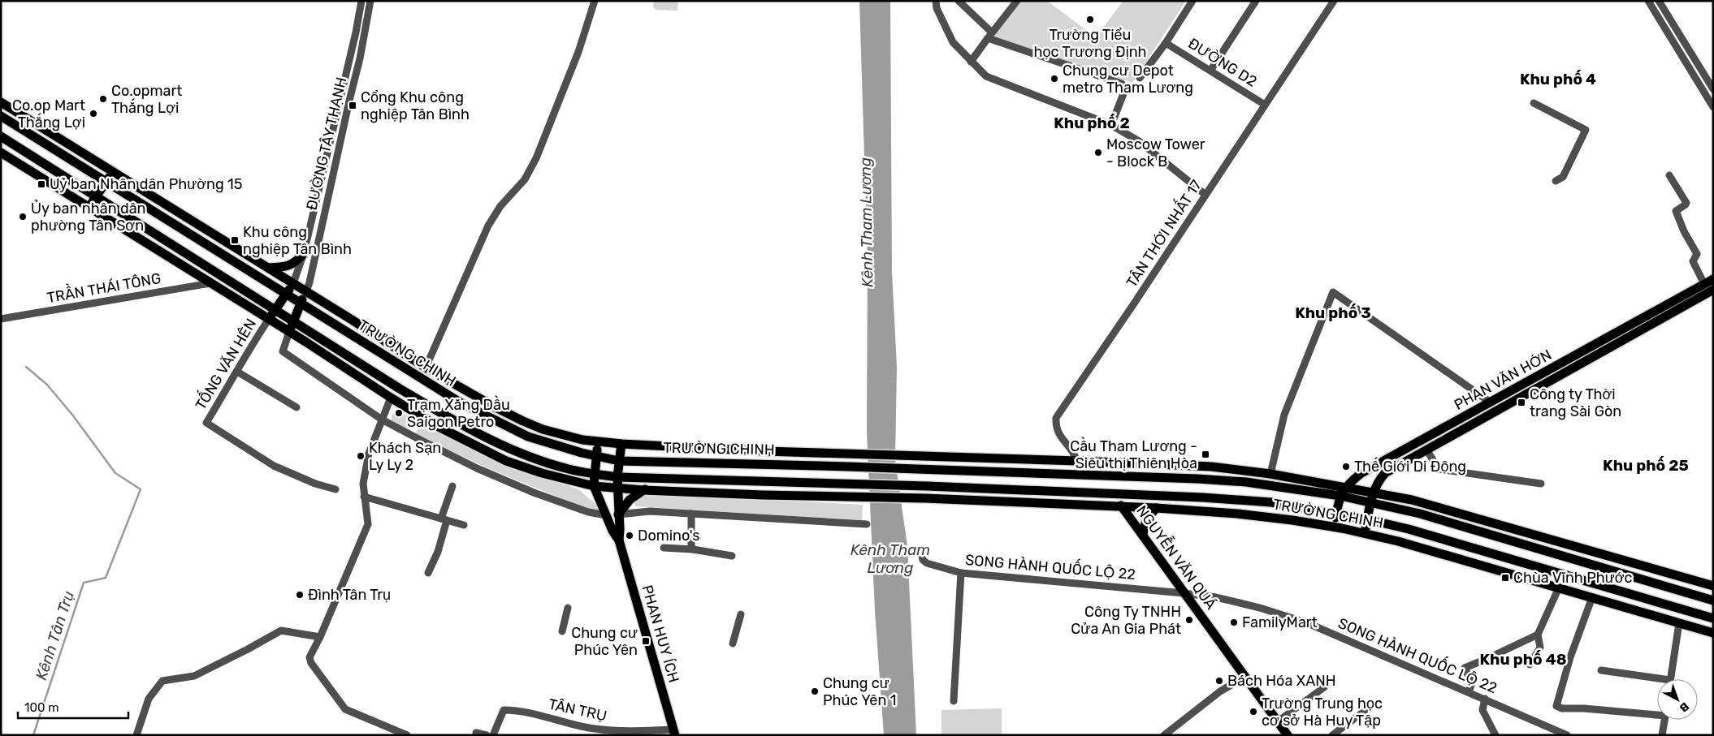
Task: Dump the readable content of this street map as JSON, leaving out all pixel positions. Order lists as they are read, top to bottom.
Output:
{
  "streets": {
    "main road": [
      "TRƯỜNG CHINH",
      "PHAN VĂN HỚN",
      "NGUYỄN VĂN QUÁ",
      "PHAN HUY ÍCH"
    ],
    "street": [
      "ĐƯỜNG D2",
      "ĐƯỜNG TÂY THẠNH",
      "TÂN THỚI NHẤT 17",
      "TRẦN THÁI TÔNG",
      "TỐNG VĂN HÊN",
      "SONG HÀNH QUỐC LỘ 22",
      "TÂN TRỤ"
    ]
  },
  "crossings": [
    ["ĐƯỜNG D2", "TÂN THỚI NHẤT 17"],
    ["ĐƯỜNG TÂY THẠNH", "TRƯỜNG CHINH"],
    ["TÂN THỚI NHẤT 17", "TRƯỜNG CHINH"],
    ["TRƯỜNG CHINH", "PHAN VĂN HỚN"],
    ["TRƯỜNG CHINH", "NGUYỄN VĂN QUÁ"],
    ["NGUYỄN VĂN QUÁ", "SONG HÀNH QUỐC LỘ 22"],
    ["PHAN HUY ÍCH", "TÂN TRỤ"]
  ],
  "districts": [
    "Khu phố 4",
    "Khu phố 2",
    "Khu phố 3",
    "Khu phố 25",
    "Khu phố 48"
  ],
  "water": ["Kênh Tham Lương", "Kênh Tân Trụ"],
  "places": {
    "other": [
      "Trường Tiểu học Trương Định",
      "Chung cư Depot metro Tham Lương",
      "Co.opmart Thắng Lợi",
      "Co.op Mart Thắng Lợi",
      "Moscow Tower - Block B",
      "Ủy ban nhân dân phường Tân Sơn",
      "Trạm Xăng Dầu Saigon Petro",
      "Khách Sạn Ly Ly 2",
      "Thế Giới Di Động",
      "Domino's",
      "Đình Tân Trụ",
      "Công Ty TNHH Cửa An Gia Phát",
      "FamilyMart",
      "Bách Hóa XANH",
      "Chung cư Phúc Yên 1",
      "Trường Trung học cơ sở Hà Huy Tập"
    ],
    "transit": [
      "Cổng Khu công nghiệp Tân Bình",
      "Uỷ ban Nhân dân Phường 15",
      "Khu công nghiệp Tân Bình",
      "Công ty Thời trang Sài Gòn",
      "Cầu Tham Lương - Siêu thị Thiên Hòa",
      "Chùa Vĩnh Phước",
      "Chung cư Phúc Yên"
    ]
  },
  "scale_bar": "100 m",
  "north": "bottom right"
}
